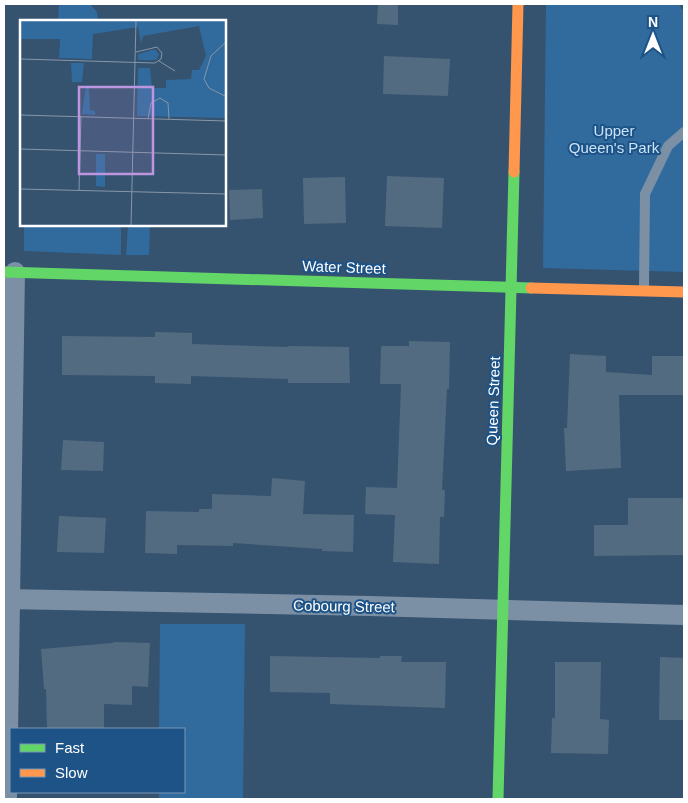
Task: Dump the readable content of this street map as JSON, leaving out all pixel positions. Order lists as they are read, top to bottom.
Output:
{
  "streets": {
    "street": ["Water Street", "Queen Street", "Cobourg Street"]
  },
  "crossings": [
    ["Water Street", "Queen Street"],
    ["Queen Street", "Cobourg Street"]
  ],
  "parks": ["Upper Queen's Park"],
  "legend": ["Fast", "Slow"],
  "north": "top"
}
